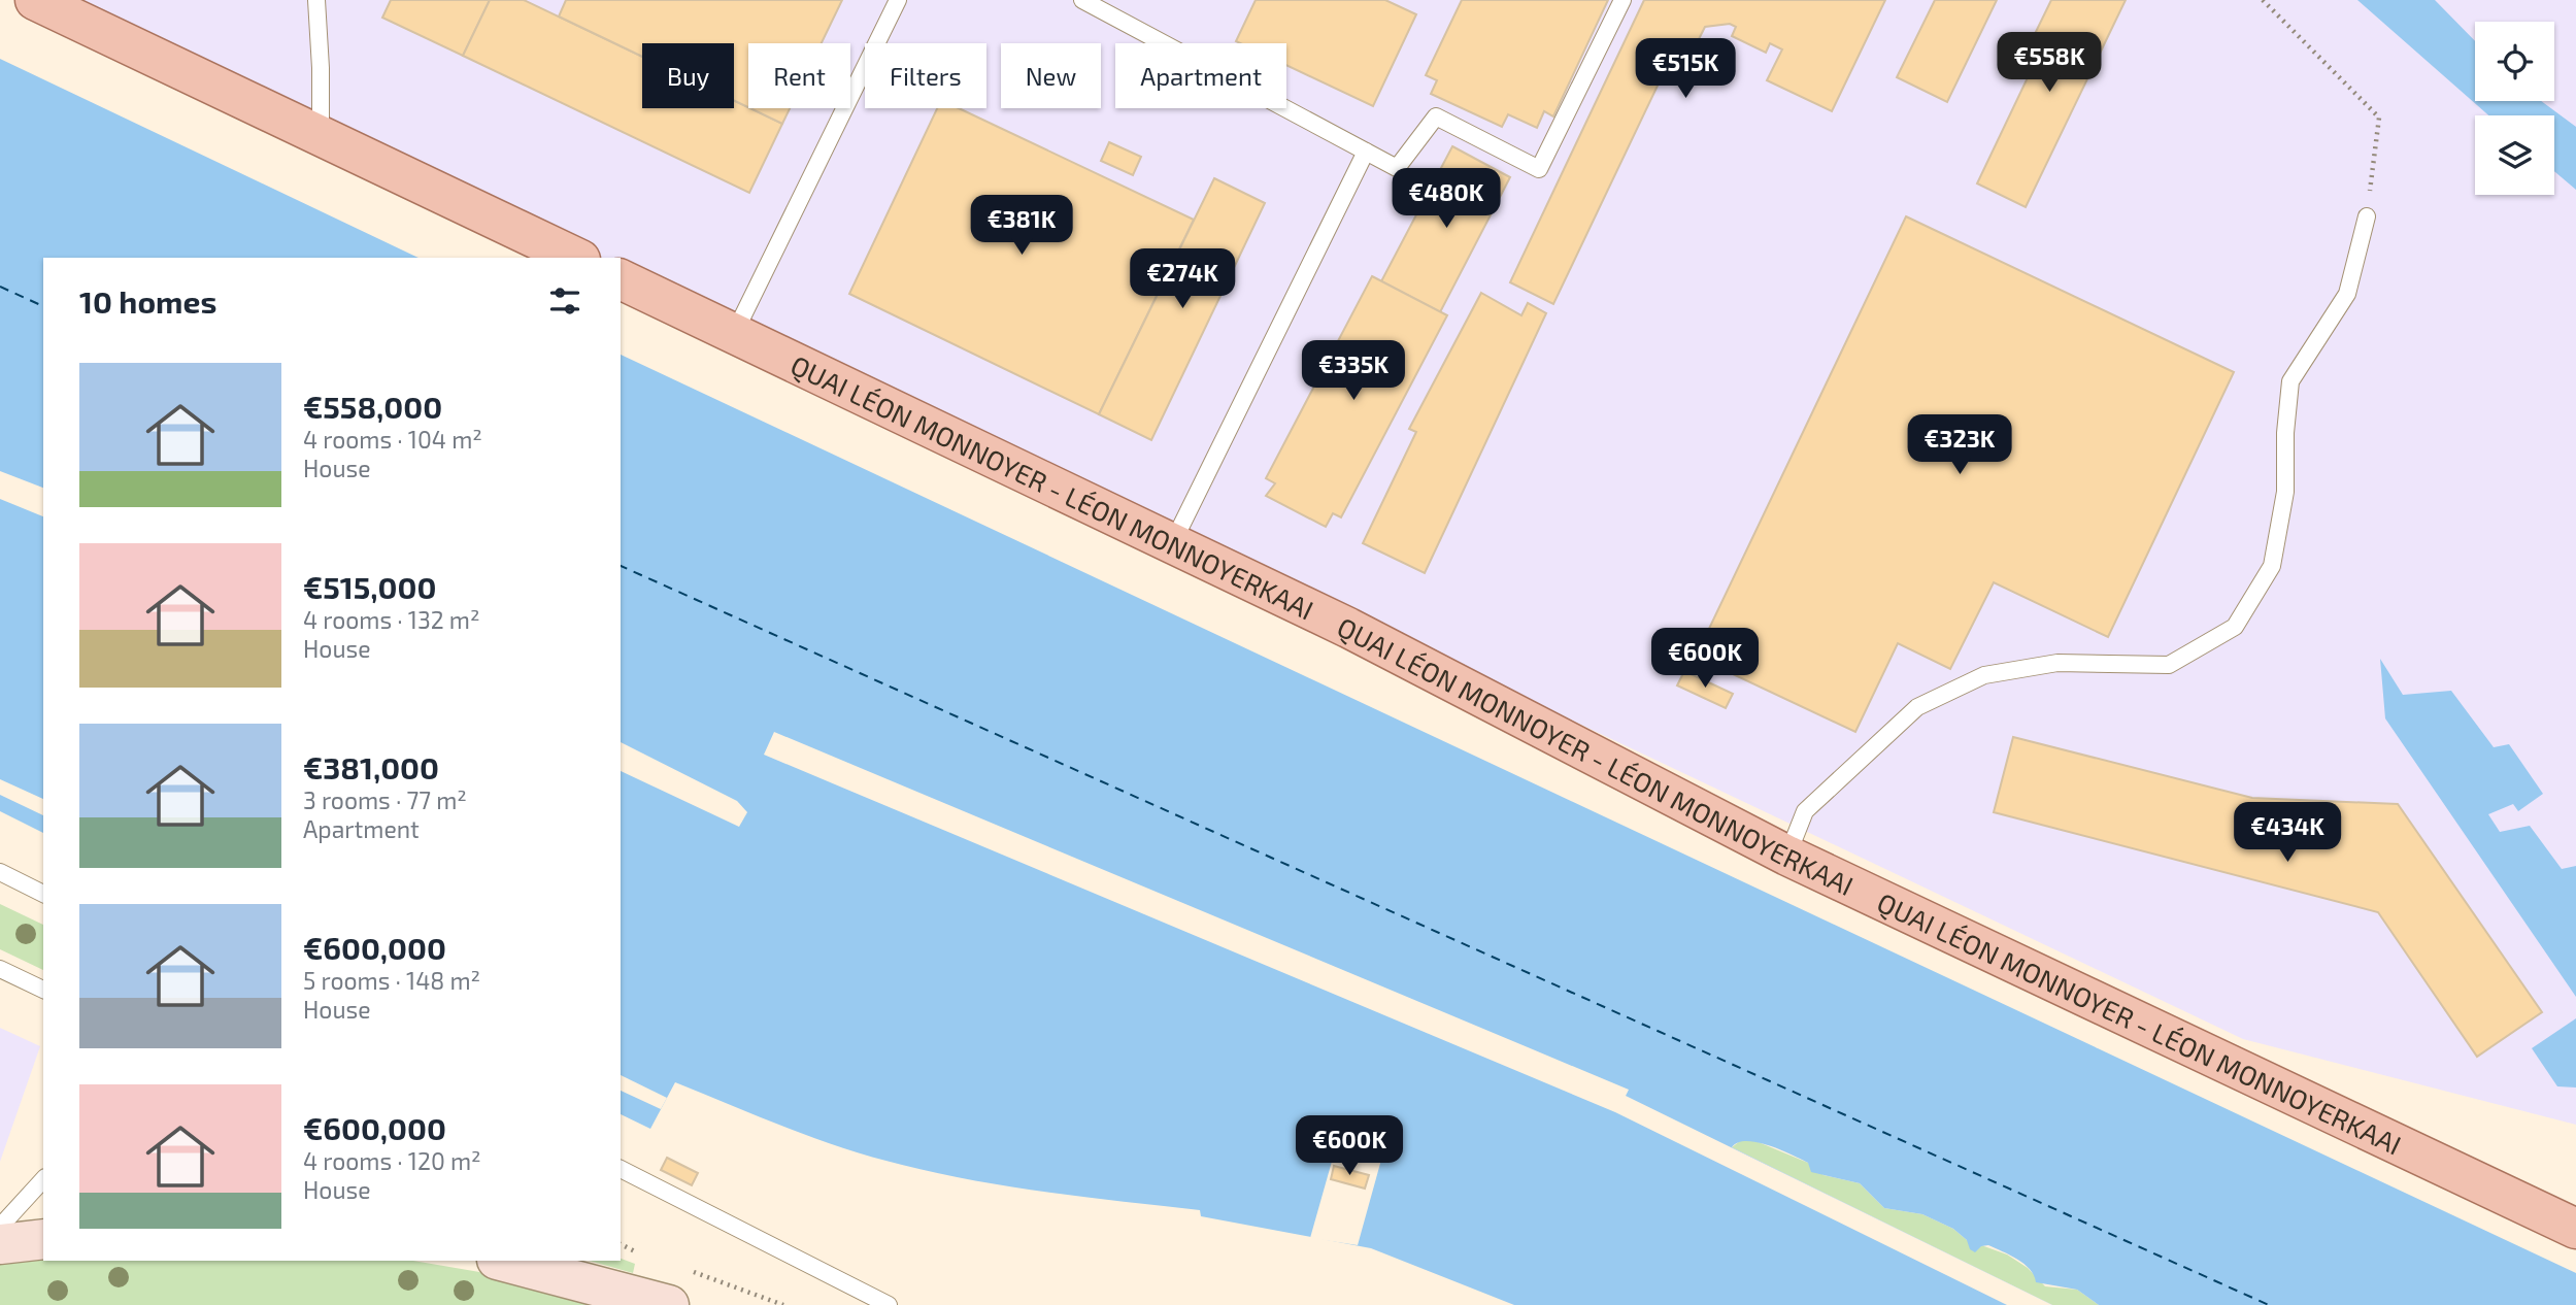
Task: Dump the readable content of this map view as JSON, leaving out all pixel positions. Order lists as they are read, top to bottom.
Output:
{
  "streets": {
    "main road": ["QUAI LÉON MONNOYER - LÉON MONNOYERKAAI"]
  },
  "page": {
    "price": [
      "€558K",
      "€515K",
      "€480K",
      "€381K",
      "€274K",
      "€335K",
      "€323K",
      "€600K",
      "€434K",
      "€600K"
    ],
    "chip": [
      "Buy",
      "Rent",
      "Filters",
      "New",
      "Apartment"
    ],
    "heading": "10 homes",
    "list": [
      {
        "name": "€558,000",
        "note": "4 rooms · 104 m² · House"
      },
      {
        "name": "€515,000",
        "note": "4 rooms · 132 m² · House"
      },
      {
        "name": "€381,000",
        "note": "3 rooms · 77 m² · Apartment"
      },
      {
        "name": "€600,000",
        "note": "5 rooms · 148 m² · House"
      },
      {
        "name": "€600,000",
        "note": "4 rooms · 120 m² · House"
      }
    ]
  }
}
